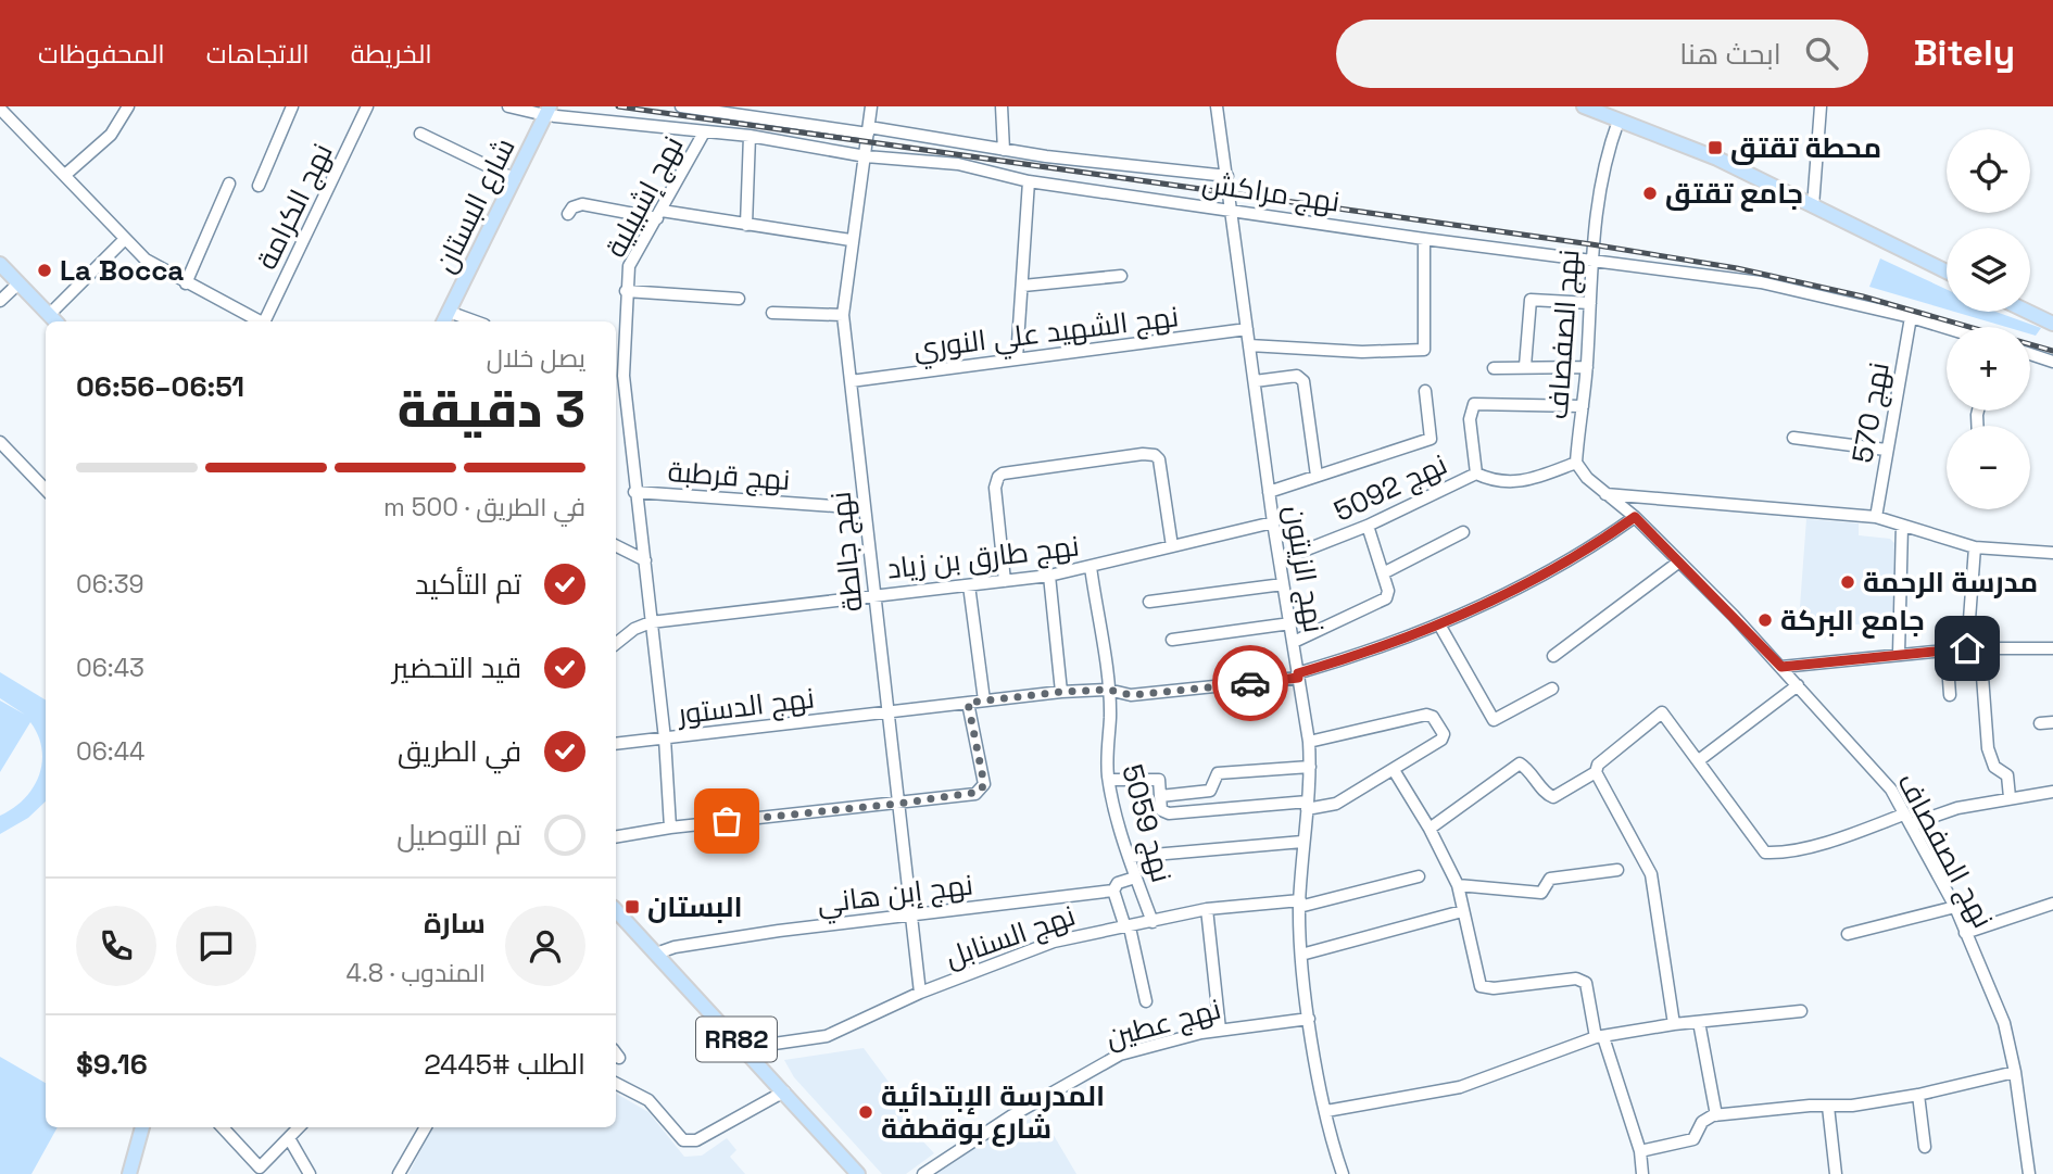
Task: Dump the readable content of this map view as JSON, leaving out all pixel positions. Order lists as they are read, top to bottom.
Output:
{
  "streets": {
    "main road": ["شارع البستان", "RR82"],
    "street": [
      "نهج مراكش",
      "نهج إشبيلية",
      "نهج الكرامة",
      "نهج الشهيد علي النوري",
      "نهج الصفصاف",
      "نهج 570",
      "نهج قرطبة",
      "نهج 5092",
      "نهج جالطة",
      "نهج طارق بن زياد",
      "نهج الزيتون",
      "نهج الدستور",
      "نهج 5059",
      "نهج إبن هاني",
      "نهج السنابل",
      "نهج عطين"
    ]
  },
  "crossings": [
    ["نهج مراكش", "نهج إشبيلية"],
    ["نهج مراكش", "شارع البستان"],
    ["نهج مراكش", "نهج الصفصاف"],
    ["نهج مراكش", "نهج 570"],
    ["نهج مراكش", "نهج جالطة"],
    ["نهج مراكش", "نهج الزيتون"],
    ["نهج إشبيلية", "نهج قرطبة"],
    ["نهج إشبيلية", "نهج طارق بن زياد"],
    ["نهج إشبيلية", "نهج الدستور"],
    ["نهج الشهيد علي النوري", "نهج جالطة"],
    ["نهج الشهيد علي النوري", "نهج الزيتون"],
    ["نهج الصفصاف", "نهج الدستور"],
    ["نهج قرطبة", "نهج جالطة"],
    ["نهج 5092", "نهج الزيتون"],
    ["نهج جالطة", "نهج طارق بن زياد"],
    ["نهج جالطة", "نهج الدستور"],
    ["نهج جالطة", "نهج إبن هاني"],
    ["نهج جالطة", "نهج السنابل"],
    ["نهج طارق بن زياد", "نهج الزيتون"],
    ["نهج طارق بن زياد", "نهج 5059"],
    ["نهج الزيتون", "نهج الدستور"],
    ["نهج الزيتون", "نهج السنابل"],
    ["نهج الزيتون", "نهج عطين"],
    ["نهج الدستور", "نهج 5059"],
    ["نهج 5059", "نهج إبن هاني"],
    ["نهج 5059", "نهج السنابل"],
    ["نهج إبن هاني", "RR82"],
    ["نهج السنابل", "RR82"]
  ],
  "places": {
    "transit": ["محطة تقتق", "البستان"],
    "other": [
      "جامع تقتق",
      "La Bocca",
      "مدرسة الرحمة",
      "جامع البركة",
      "المدرسة الإبتدائية شارع بوقطفة"
    ]
  },
  "page": {
    "header": "Bitely",
    "search": "ابحث هنا",
    "nav": ["الخريطة", "الاتجاهات", "المحفوظات"],
    "map_buttons": ["+", "−"],
    "heading": ["3 دقيقة", "يصل خلال", "06:51–06:56"],
    "panel": [
      "سارة",
      "المندوب · 4.8",
      "الطلب #2445",
      "$9.16"
    ],
    "bar": "في الطريق · 500 m",
    "list": [
      ["تم التأكيد", "06:39"],
      ["قيد التحضير", "06:43"],
      ["في الطريق", "06:44"],
      "تم التوصيل"
    ]
  }
}
